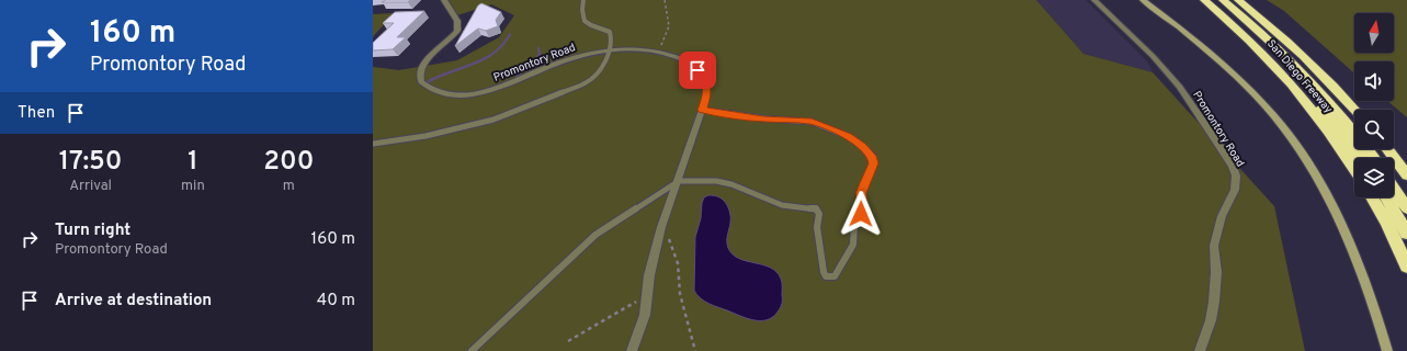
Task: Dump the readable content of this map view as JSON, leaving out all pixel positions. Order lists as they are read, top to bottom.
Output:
{
  "streets": {
    "highway": ["San Diego Freeway"],
    "street": ["Promontory Road"]
  },
  "north": "top",
  "page": {
    "turn": ["160 m", "Promontory Road"],
    "then": "Then",
    "eta": [
      "17:50",
      "Arrival",
      "1",
      "min",
      "200",
      "m"
    ],
    "list": [
      {
        "name": "Turn right",
        "note": "Promontory Road",
        "value": "160 m"
      },
      {
        "name": "Arrive at destination",
        "value": "40 m"
      }
    ]
  }
}
